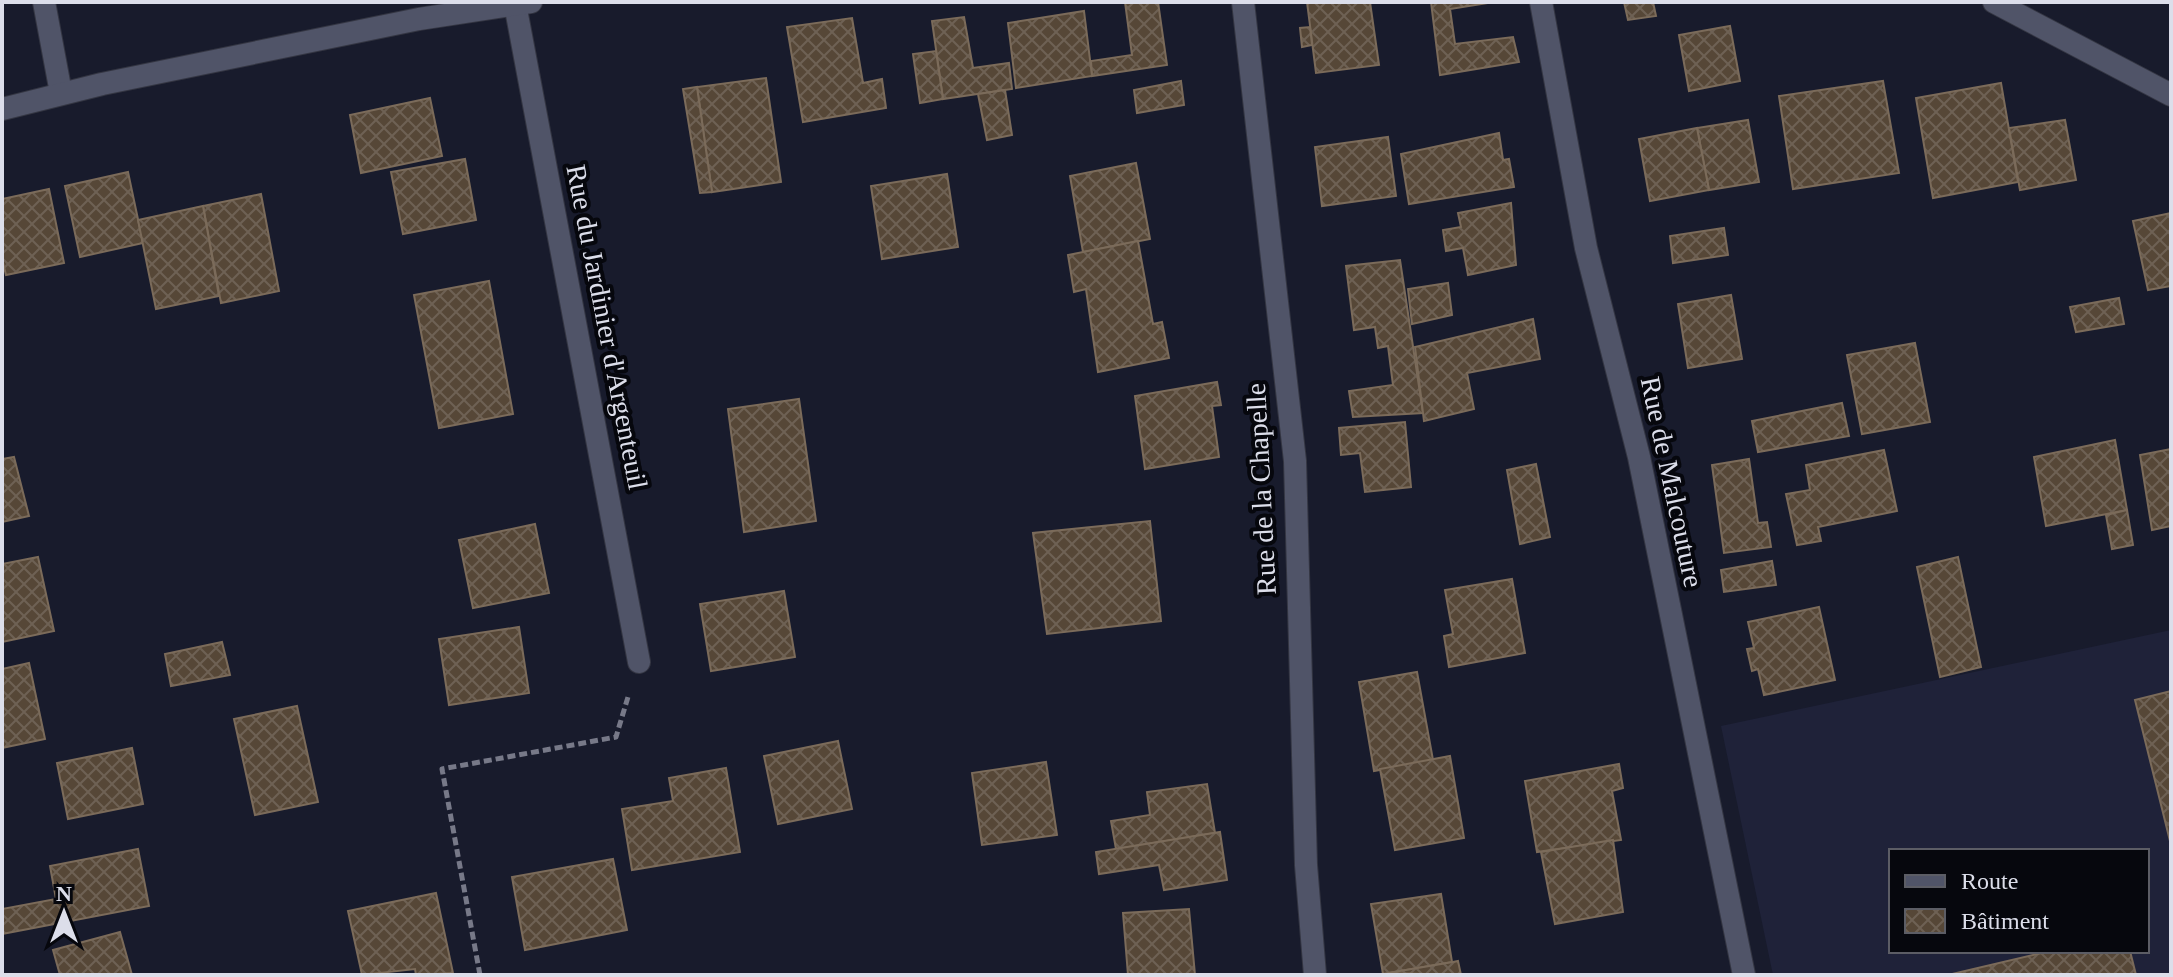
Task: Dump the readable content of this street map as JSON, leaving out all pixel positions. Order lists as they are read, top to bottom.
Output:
{
  "streets": {
    "street": ["Rue du Jardinier d'Argenteuil", "Rue de Malcouture", "Rue de la Chapelle"]
  },
  "legend": ["Route", "Bâtiment"],
  "north": "top"
}
